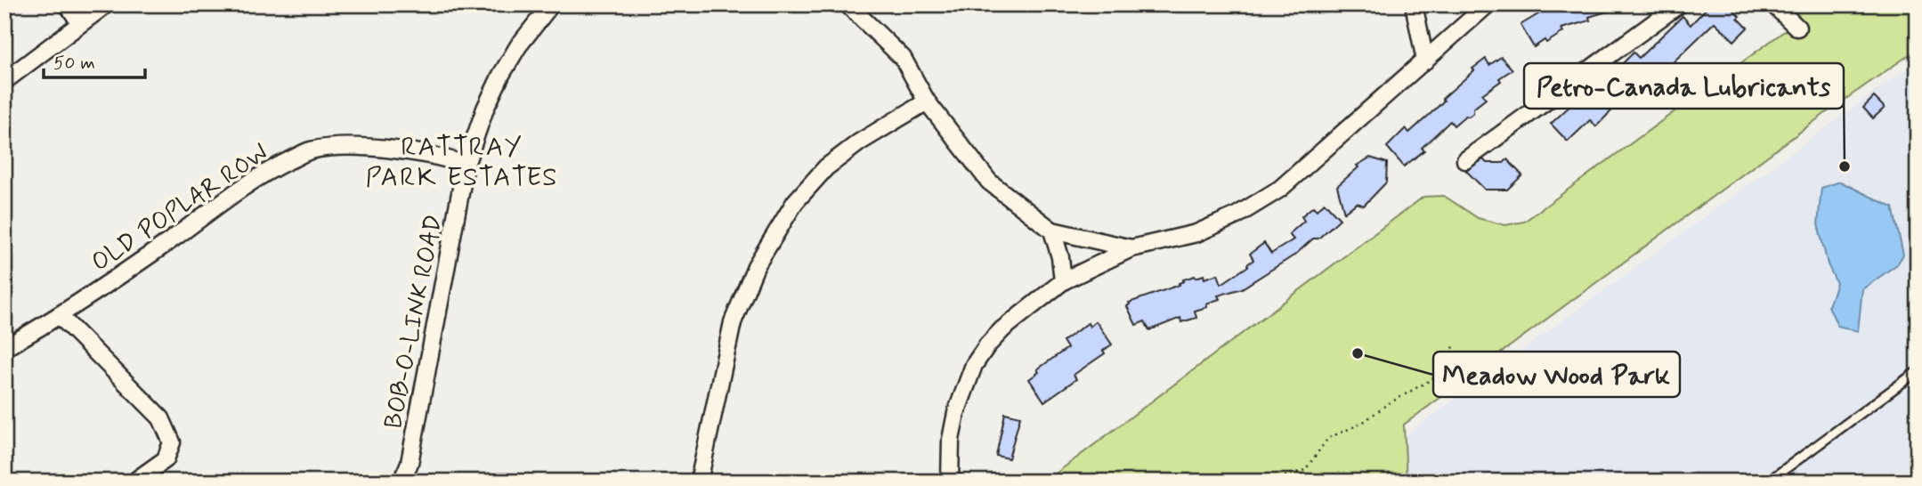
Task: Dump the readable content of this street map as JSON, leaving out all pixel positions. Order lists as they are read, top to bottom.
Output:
{
  "streets": {
    "street": ["OLD POPLAR ROW", "BOB-O-LINK ROAD"]
  },
  "crossings": [
    ["OLD POPLAR ROW", "BOB-O-LINK ROAD"]
  ],
  "districts": ["RATTRAY PARK ESTATES"],
  "places": ["Petro-Canada Lubricants", "Meadow Wood Park"],
  "scale_bar": "50 m"
}
